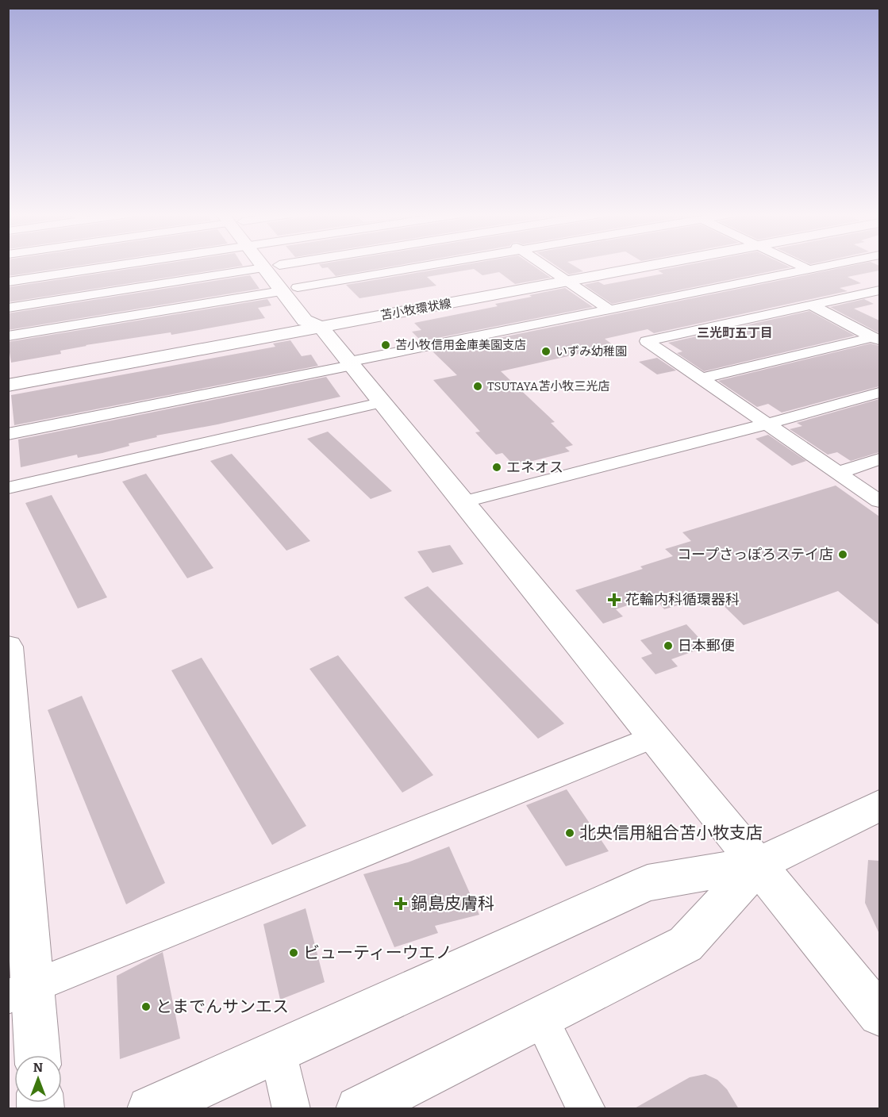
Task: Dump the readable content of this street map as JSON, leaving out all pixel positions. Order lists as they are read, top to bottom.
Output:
{
  "streets": {
    "street": ["苫小牧環状線"]
  },
  "districts": ["三光町五丁目"],
  "places": {
    "other": [
      "苫小牧信用金庫美園支店",
      "いずみ幼稚園",
      "TSUTAYA苫小牧三光店",
      "エネオス",
      "コープさっぽろステイ店",
      "日本郵便",
      "北央信用組合苫小牧支店",
      "ビューティーウエノ",
      "とまでんサンエス"
    ],
    "health": ["花輪内科循環器科", "鍋島皮膚科"]
  },
  "north": "top"
}
